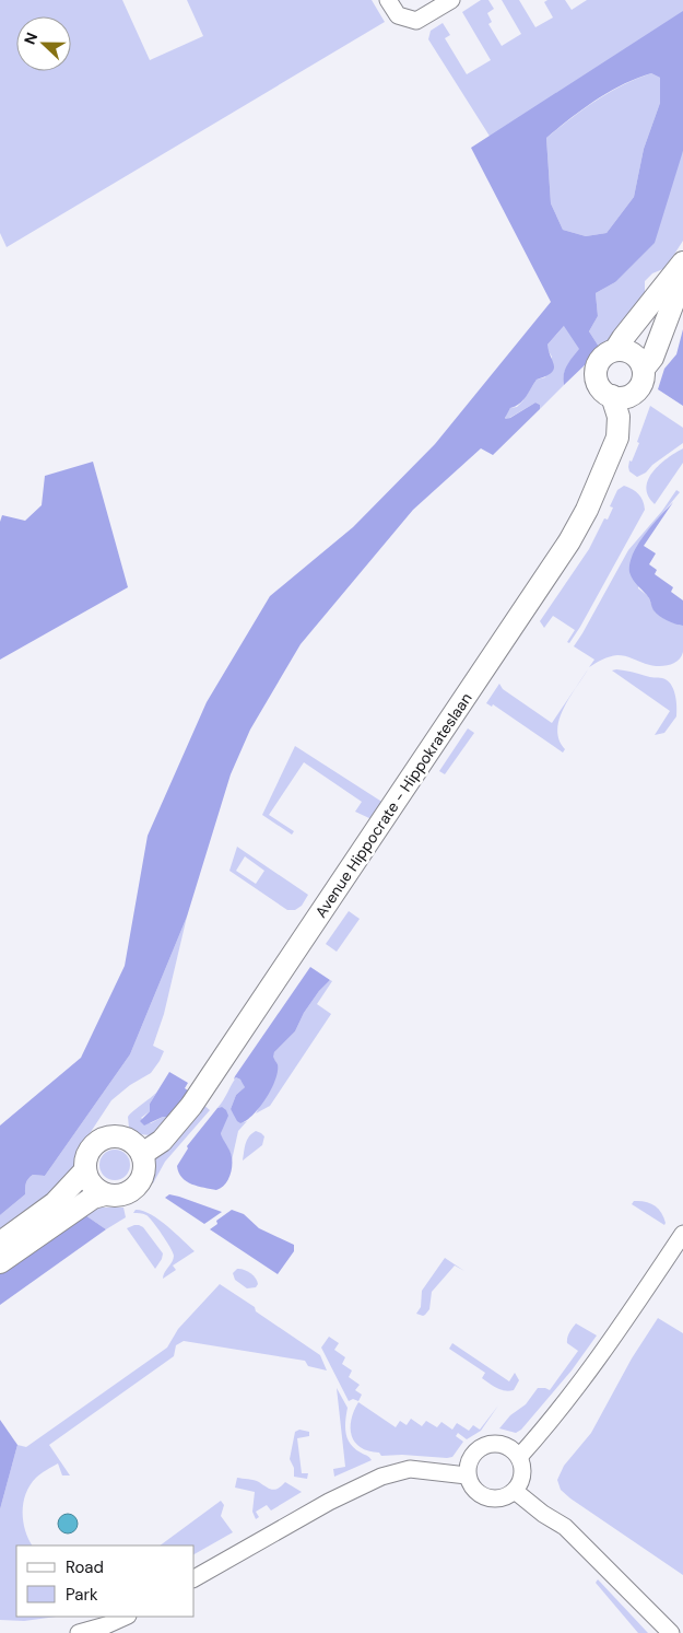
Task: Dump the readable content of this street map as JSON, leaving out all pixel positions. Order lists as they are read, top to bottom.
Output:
{
  "streets": {
    "street": ["Avenue Hippocrate - Hippokrateslaan"]
  },
  "legend": ["Road", "Park"],
  "north": "left"
}
